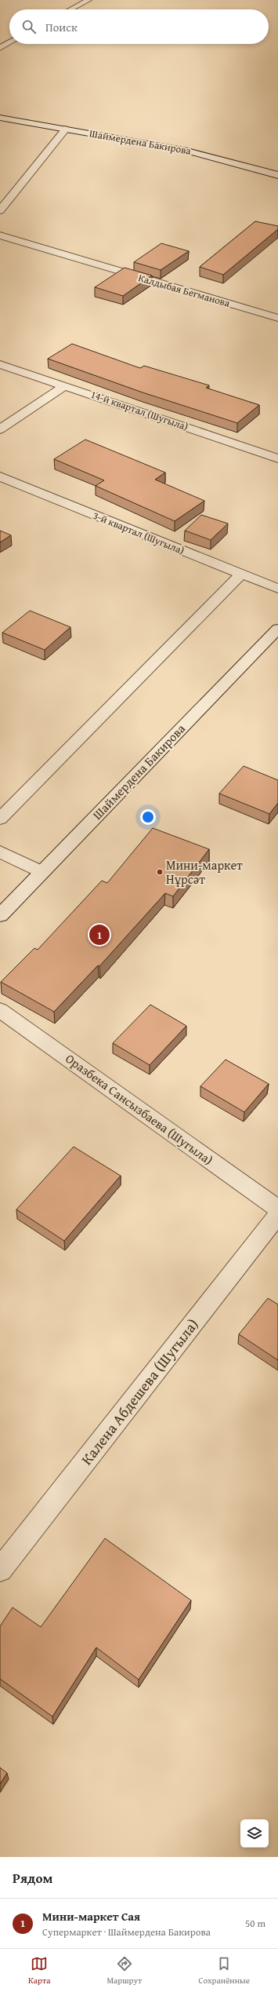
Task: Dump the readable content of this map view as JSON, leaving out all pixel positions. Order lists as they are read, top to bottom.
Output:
{
  "streets": {
    "street": [
      "Шаймердена Бакирова",
      "Калдыбая Бегманова",
      "14-й квартал (Шугыла)",
      "3-й квартал (Шугыла)",
      "Оразбека Сансызбаева (Шугыла)",
      "Калена Абдешева (Шугыла)"
    ]
  },
  "places": ["Мини-маркет Нұрсәт"],
  "page": {
    "search": "Поиск",
    "pins": "1",
    "heading": "Рядом",
    "list": [
      {
        "mark": "1",
        "name": "Мини-маркет Сая",
        "note": "Супермаркет · Шаймердена Бакирова",
        "value": "50 m"
      }
    ],
    "nav": ["Карта", "Маршрут", "Сохранённые"]
  }
}
